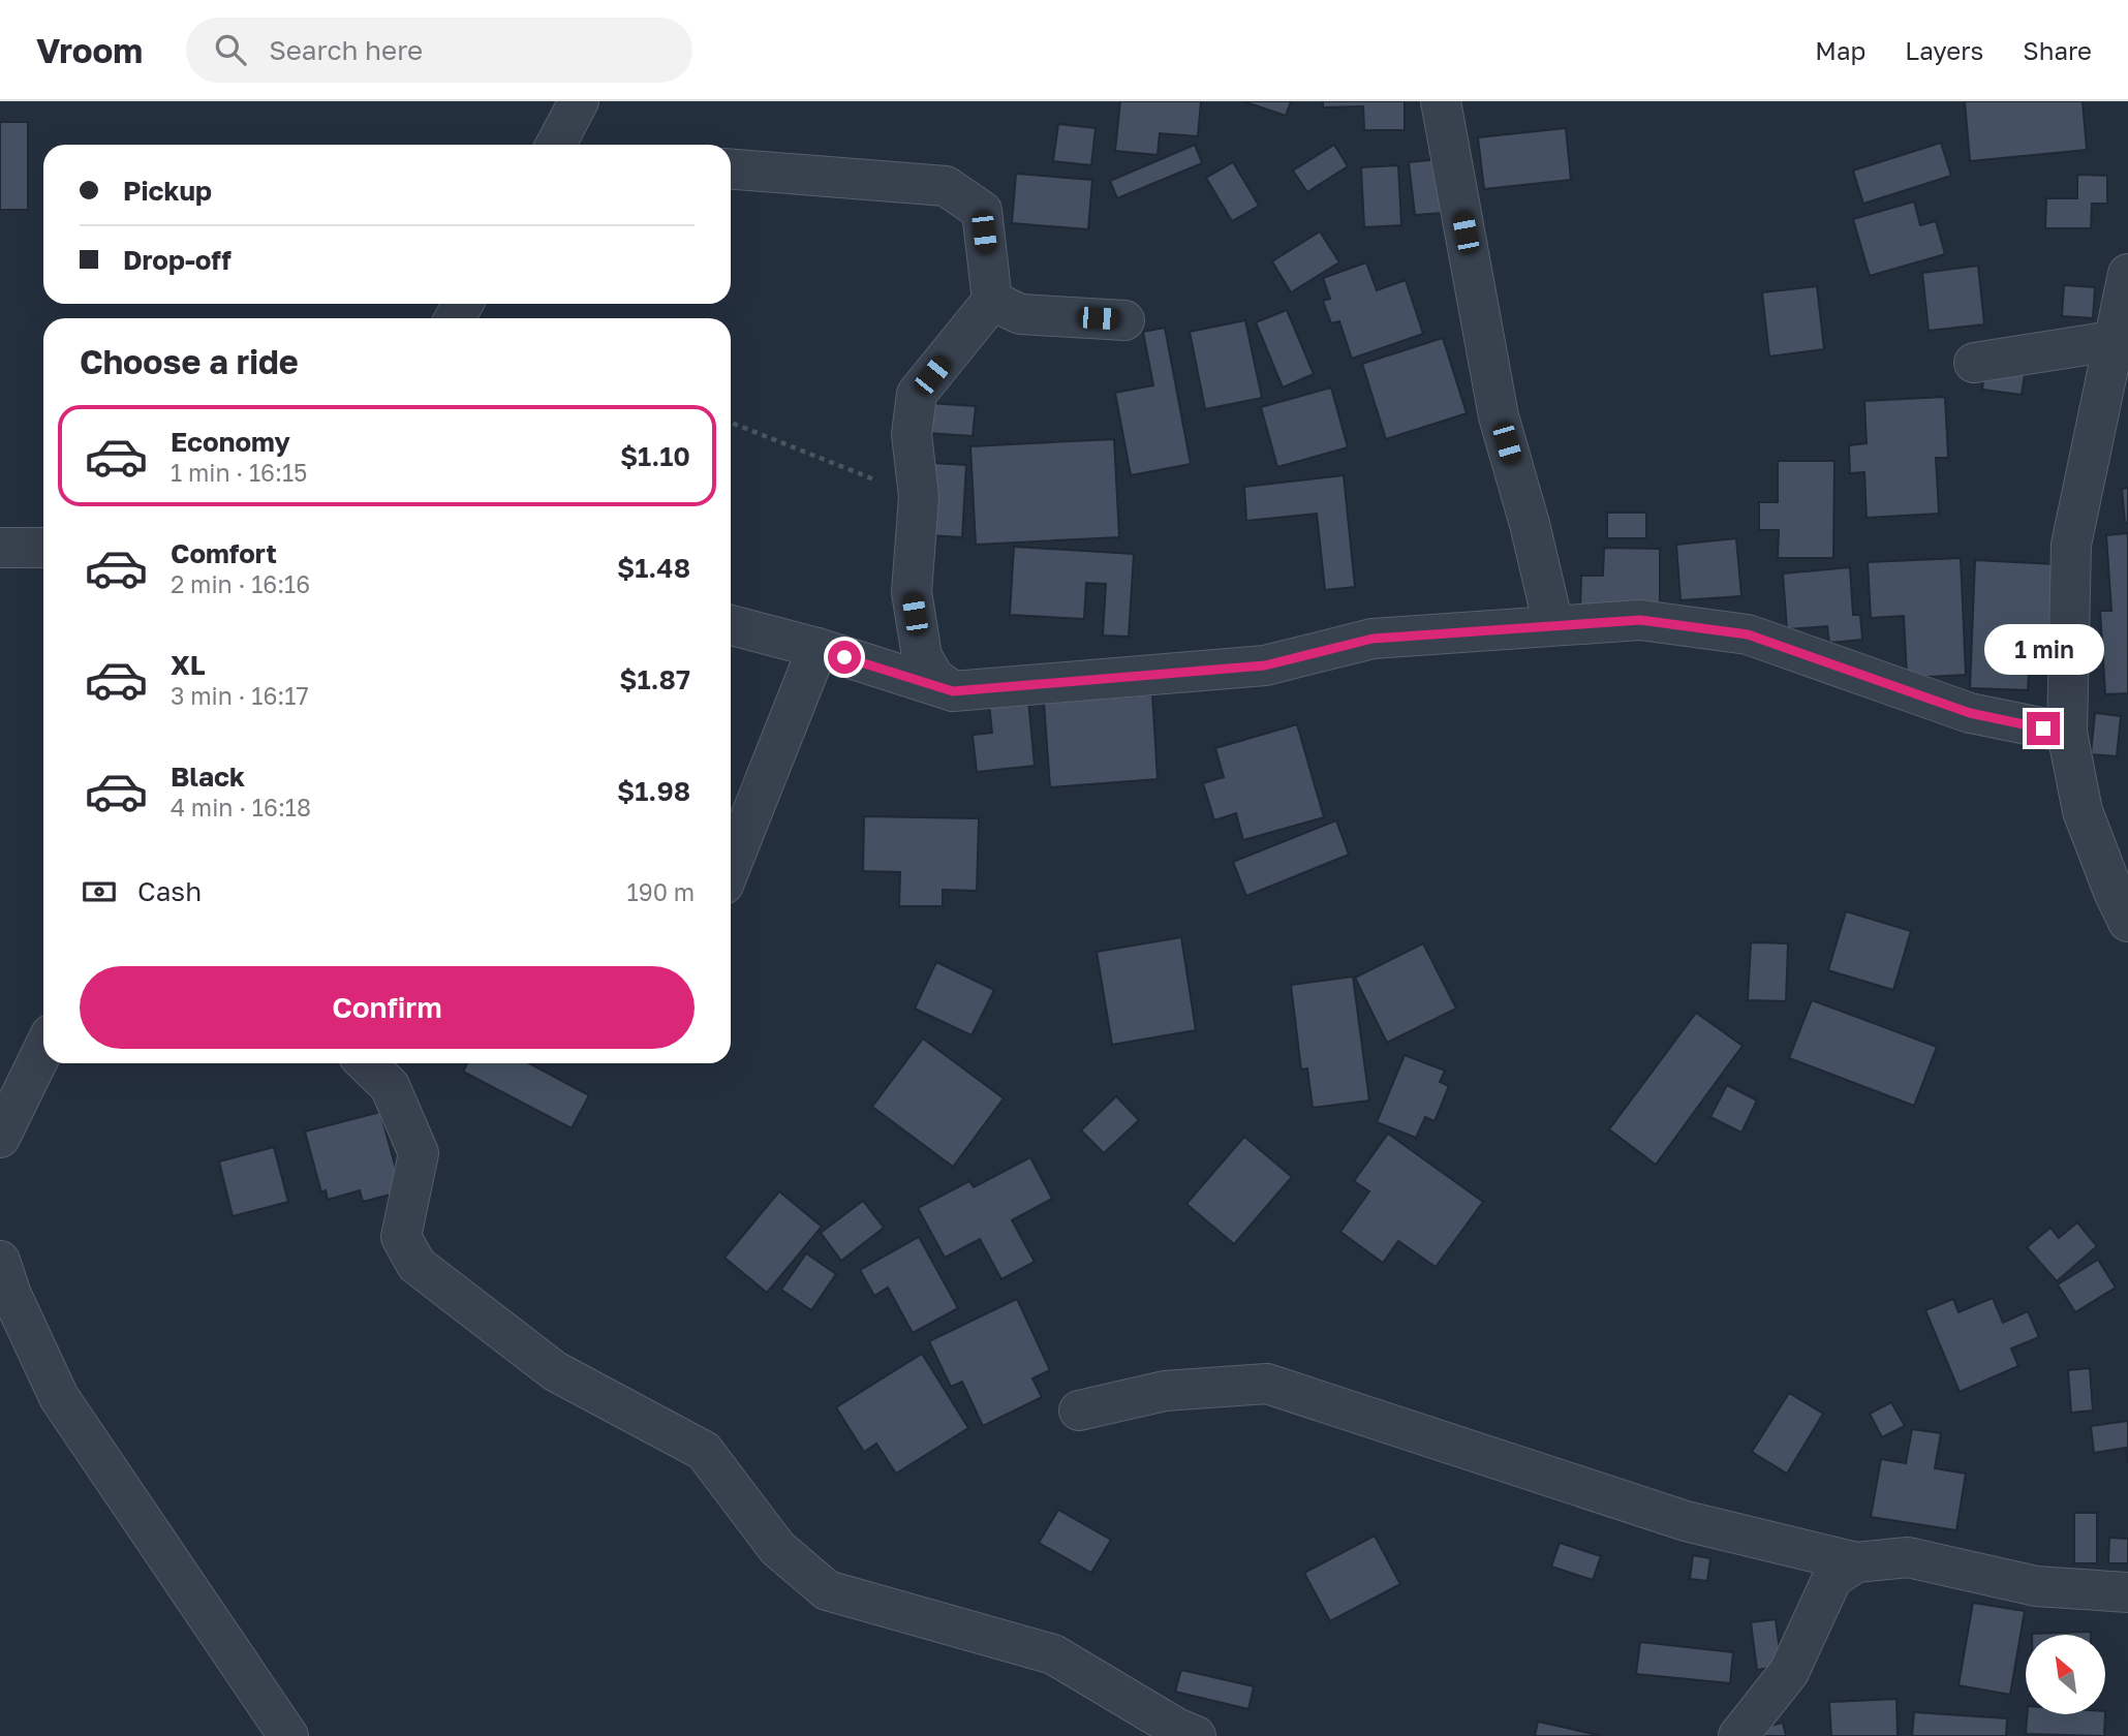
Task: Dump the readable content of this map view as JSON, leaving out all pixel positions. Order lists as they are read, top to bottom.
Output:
{
  "north": "top left",
  "page": {
    "header": "Vroom",
    "search": "Search here",
    "nav": ["Map", "Layers", "Share"],
    "banner": ["Pickup", "Drop-off"],
    "heading": "Choose a ride",
    "list": [
      {
        "name": "Economy",
        "note": "1 min · 16:15",
        "value": "$1.10"
      },
      {
        "name": "Comfort",
        "note": "2 min · 16:16",
        "value": "$1.48"
      },
      {
        "name": "XL",
        "note": "3 min · 16:17",
        "value": "$1.87"
      },
      {
        "name": "Black",
        "note": "4 min · 16:18",
        "value": "$1.98"
      }
    ],
    "bubble": "1 min",
    "pay": ["Cash", "190 m"],
    "buttons": "Confirm"
  }
}
